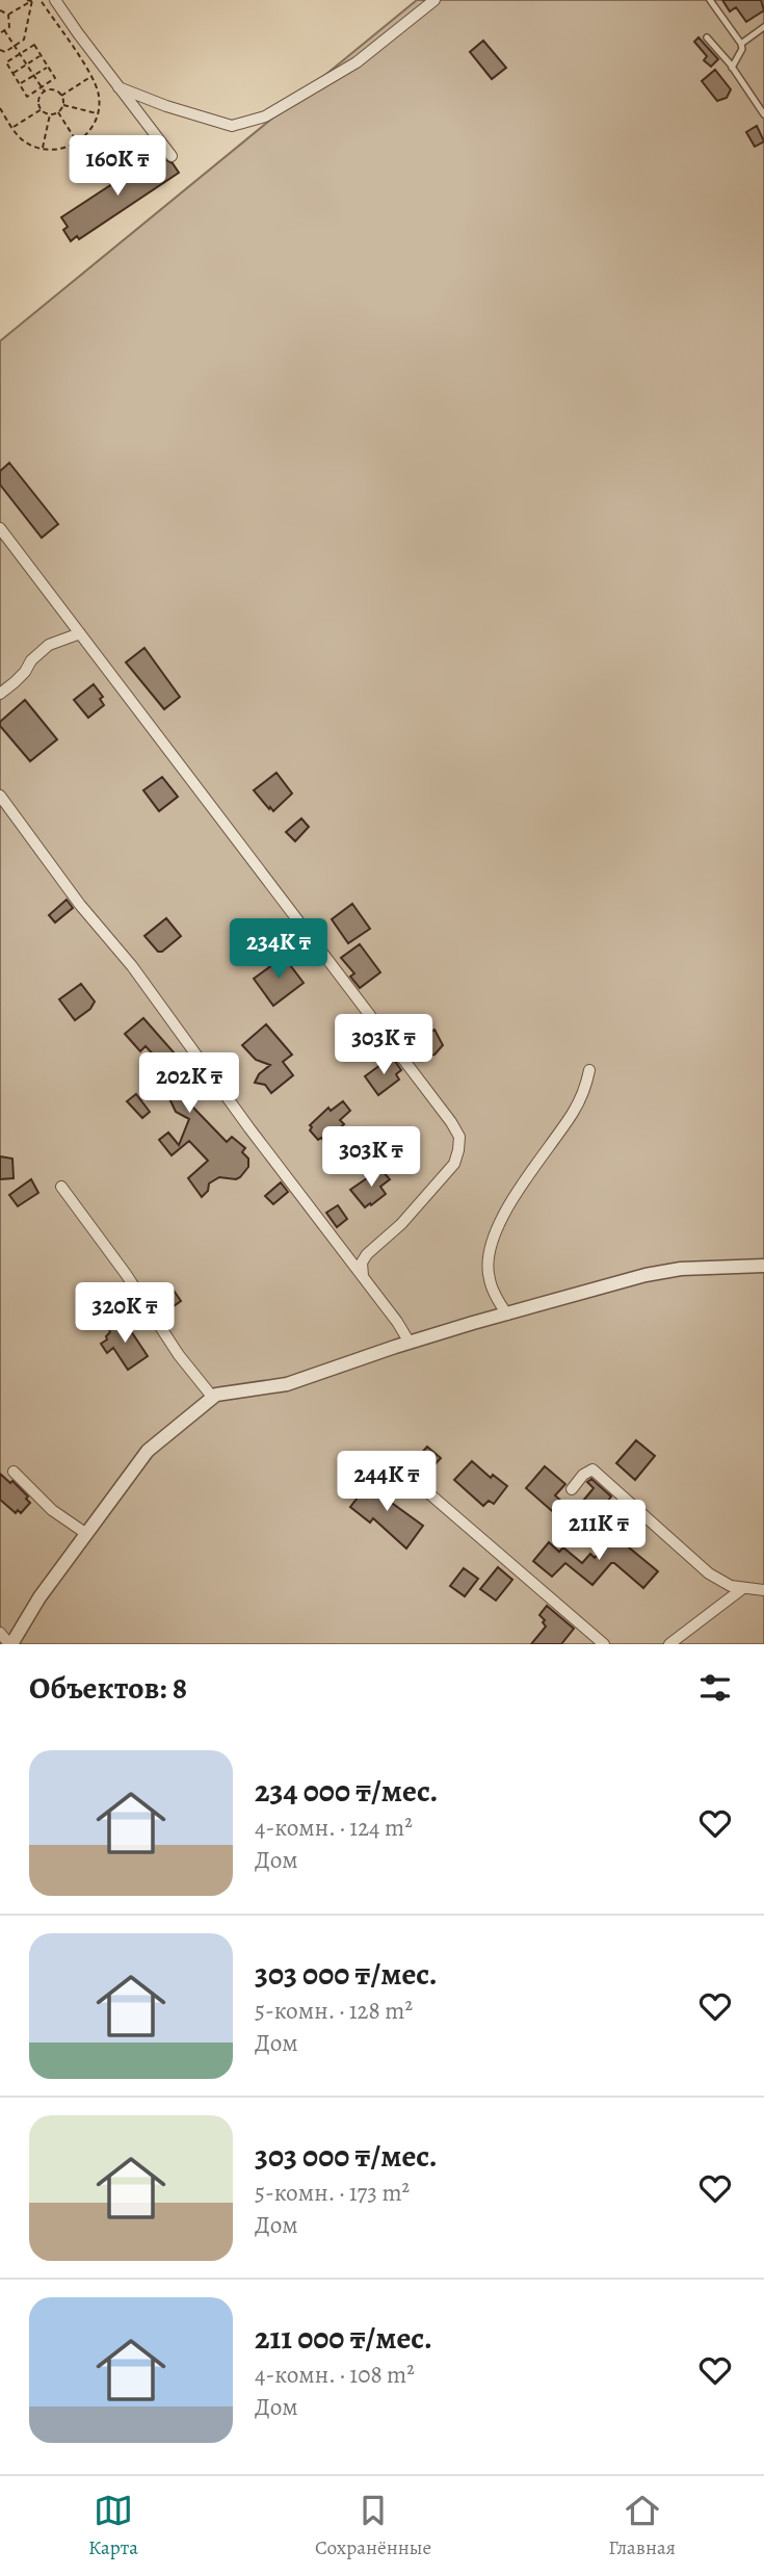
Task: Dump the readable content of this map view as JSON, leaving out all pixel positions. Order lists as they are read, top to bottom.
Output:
{
  "page": {
    "price": [
      "160K ₸",
      "234K ₸",
      "303K ₸",
      "202K ₸",
      "303K ₸",
      "320K ₸",
      "244K ₸",
      "211K ₸"
    ],
    "heading": "Объектов: 8",
    "list": [
      {
        "name": "234 000 ₸/мес.",
        "note": "4-комн. · 124 m² · Дом"
      },
      {
        "name": "303 000 ₸/мес.",
        "note": "5-комн. · 128 m² · Дом"
      },
      {
        "name": "303 000 ₸/мес.",
        "note": "5-комн. · 173 m² · Дом"
      },
      {
        "name": "211 000 ₸/мес.",
        "note": "4-комн. · 108 m² · Дом"
      }
    ],
    "tabs": ["Карта", "Сохранённые", "Главная"]
  }
}
